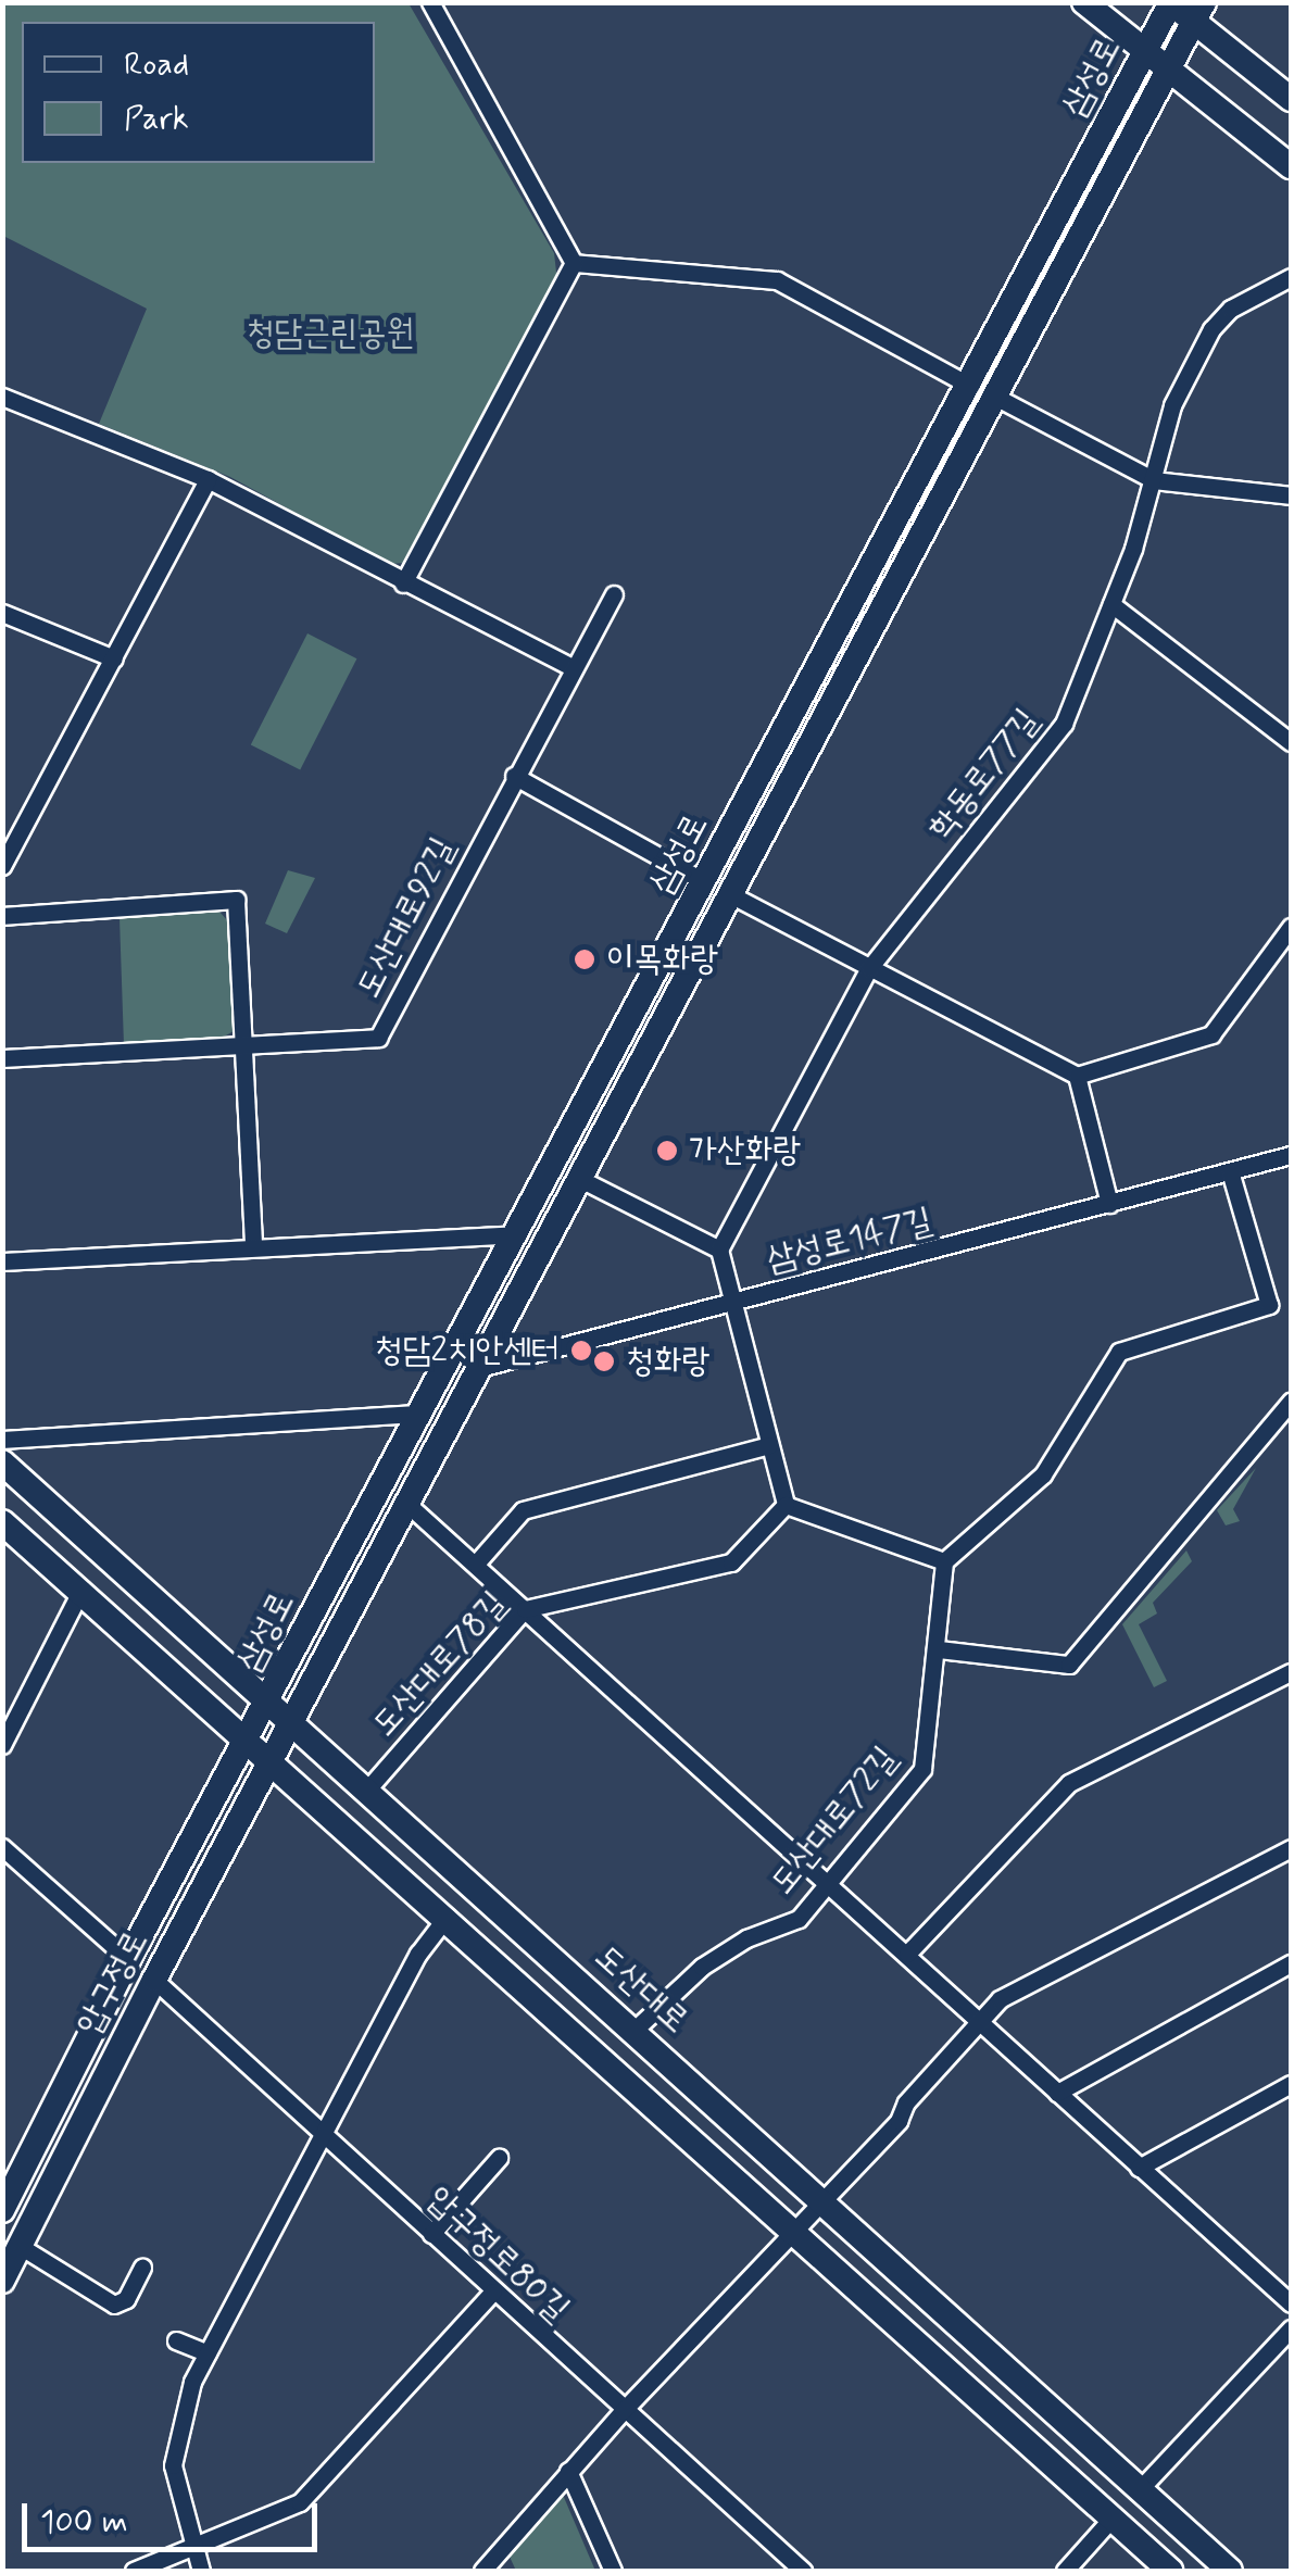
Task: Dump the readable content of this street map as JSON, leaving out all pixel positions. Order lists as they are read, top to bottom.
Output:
{
  "streets": {
    "main road": ["삼성로", "압구정로", "도산대로"],
    "street": [
      "학동로77길",
      "도산대로92길",
      "삼성로147길",
      "도산대로78길",
      "도산대로72길",
      "압구정로80길"
    ]
  },
  "crossings": [
    ["삼성로", "삼성로147길"],
    ["삼성로", "압구정로"],
    ["삼성로", "도산대로"],
    ["도산대로78길", "도산대로"],
    ["도산대로72길", "도산대로"],
    ["압구정로", "도산대로"],
    ["압구정로", "압구정로80길"]
  ],
  "parks": ["청담근린공원"],
  "places": [
    "이목화랑",
    "가산화랑",
    "청담2치안센터",
    "청화랑"
  ],
  "legend": ["Road", "Park"],
  "scale_bar": "100 m"
}
